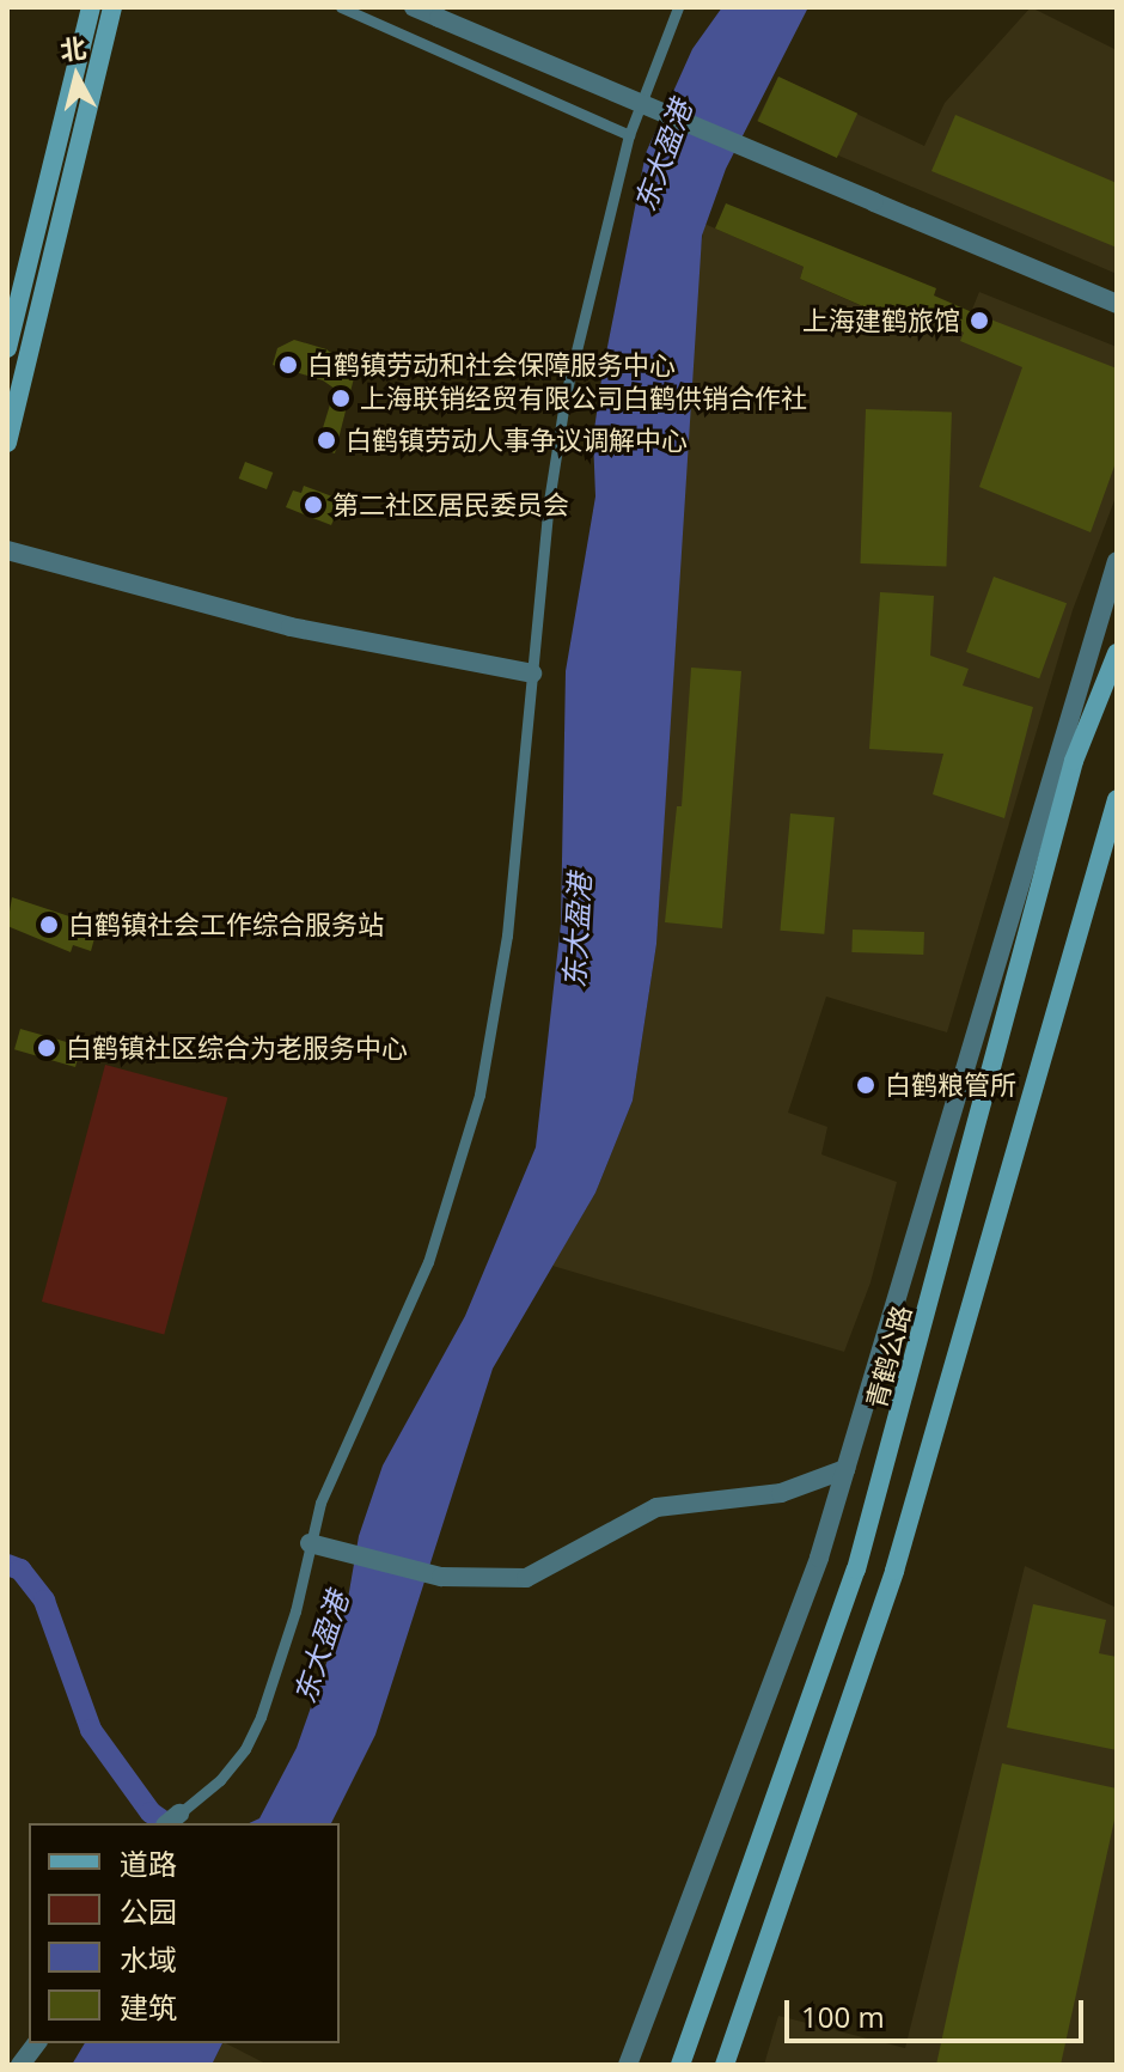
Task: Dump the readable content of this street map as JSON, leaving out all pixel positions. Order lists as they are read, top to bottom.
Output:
{
  "streets": {
    "main road": ["青鹤公路"]
  },
  "water": ["东大盈港"],
  "places": [
    "上海建鹤旅馆",
    "白鹤镇劳动和社会保障服务中心",
    "上海联销经贸有限公司白鹤供销合作社",
    "白鹤镇劳动人事争议调解中心",
    "第二社区居民委员会",
    "白鹤镇社会工作综合服务站",
    "白鹤镇社区综合为老服务中心",
    "白鹤粮管所"
  ],
  "legend": [
    "道路",
    "公园",
    "水域",
    "建筑"
  ],
  "scale_bar": "100 m",
  "north": "top"
}
